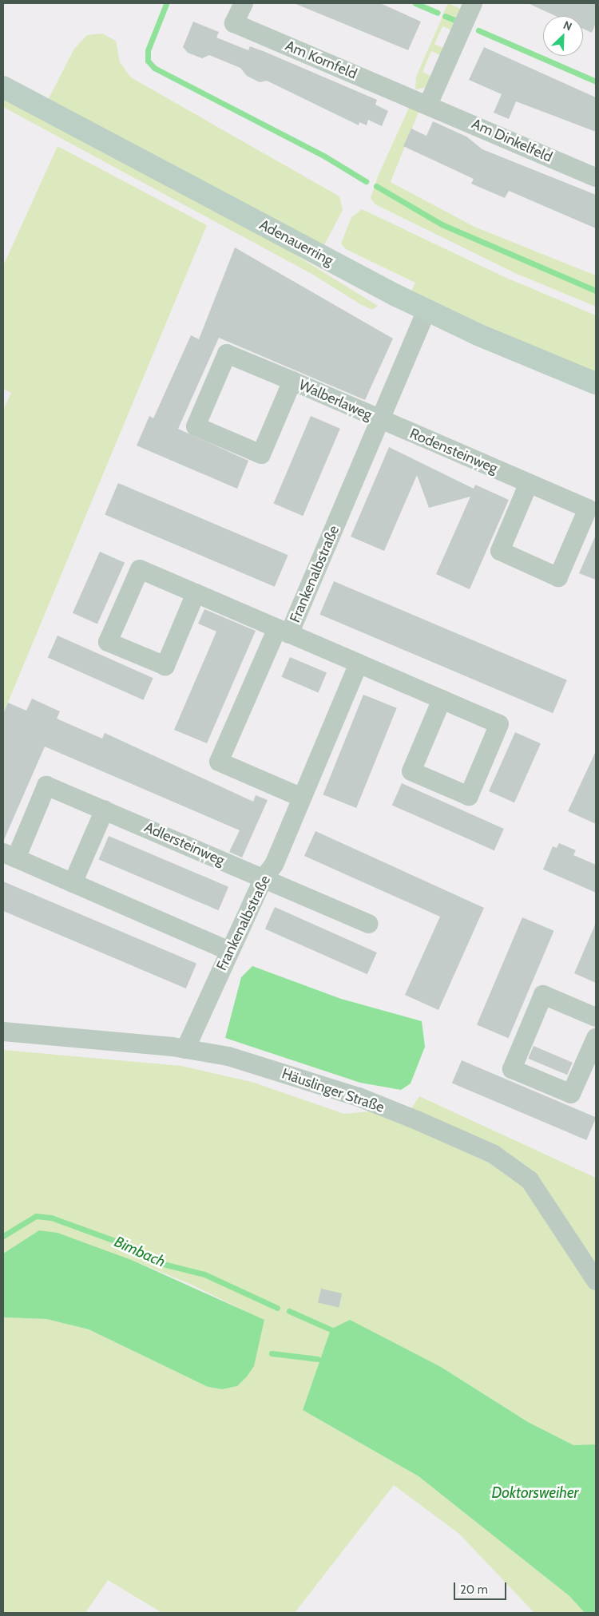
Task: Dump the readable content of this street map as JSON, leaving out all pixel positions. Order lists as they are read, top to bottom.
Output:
{
  "streets": {
    "main road": ["Adenauerring"],
    "street": [
      "Am Kornfeld",
      "Am Dinkelfeld",
      "Walberlaweg",
      "Rodensteinweg",
      "Frankenalbstraße",
      "Adlersteinweg",
      "Häuslinger Straße"
    ]
  },
  "crossings": [
    ["Am Kornfeld", "Am Dinkelfeld"],
    ["Adenauerring", "Frankenalbstraße"],
    ["Walberlaweg", "Rodensteinweg"],
    ["Walberlaweg", "Frankenalbstraße"],
    ["Rodensteinweg", "Frankenalbstraße"],
    ["Frankenalbstraße", "Adlersteinweg"],
    ["Frankenalbstraße", "Häuslinger Straße"]
  ],
  "water": ["Bimbach", "Doktorsweiher"],
  "scale_bar": "20 m",
  "north": "top right"
}
